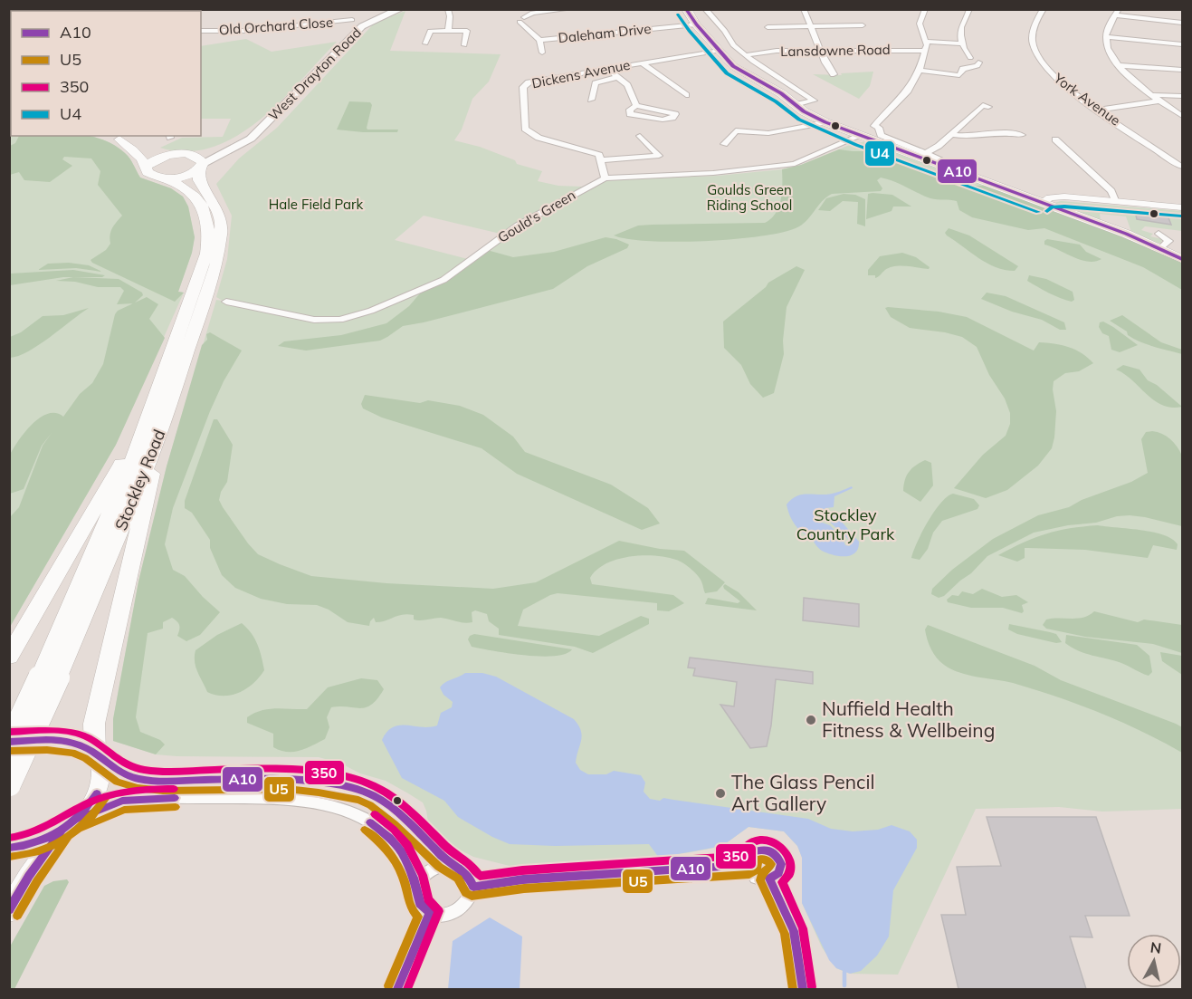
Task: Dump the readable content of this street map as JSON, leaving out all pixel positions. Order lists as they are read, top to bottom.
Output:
{
  "streets": {
    "main road": ["West Drayton Road", "Stockley Road"],
    "street": [
      "Old Orchard Close",
      "Daleham Drive",
      "Lansdowne Road",
      "Dickens Avenue",
      "York Avenue",
      "Gould's Green"
    ]
  },
  "crossings": [
    ["West Drayton Road", "Stockley Road"]
  ],
  "parks": ["Goulds Green Riding School", "Hale Field Park", "Stockley Country Park"],
  "places": ["Nuffield Health Fitness & Wellbeing", "The Glass Pencil Art Gallery"],
  "lines": [
    "transit line A10",
    "transit line U4",
    "transit line 350",
    "transit line U5"
  ],
  "legend": [
    "A10",
    "U5",
    "350",
    "U4"
  ],
  "north": "top"
}
